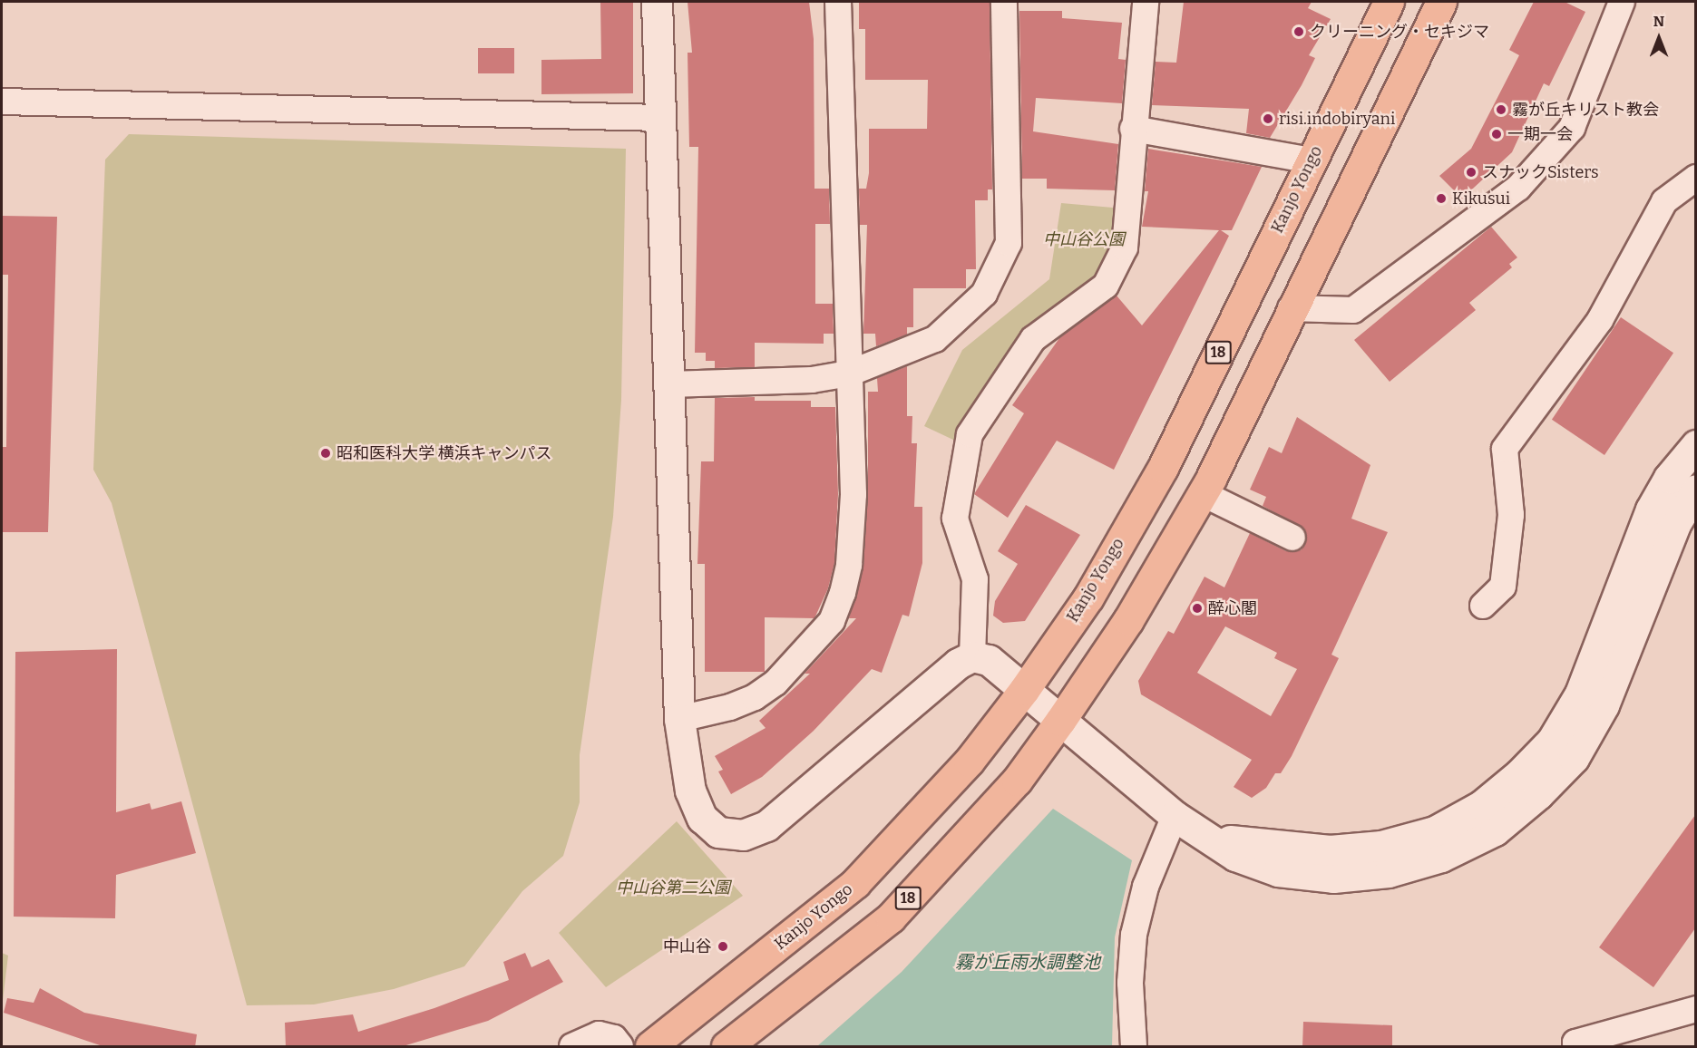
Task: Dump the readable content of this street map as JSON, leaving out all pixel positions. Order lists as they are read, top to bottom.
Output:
{
  "streets": {
    "main road": ["Kanjo Yongo", "18"]
  },
  "water": ["霧が丘雨水調整池"],
  "parks": ["中山谷公園", "中山谷第二公園"],
  "places": [
    "クリーニング・セキジマ",
    "霧が丘キリスト教会",
    "risi.indobiryani",
    "一期一会",
    "スナックSisters",
    "Kikusui",
    "昭和医科大学 横浜キャンパス",
    "醉心閣",
    "中山谷"
  ],
  "north": "top"
}
